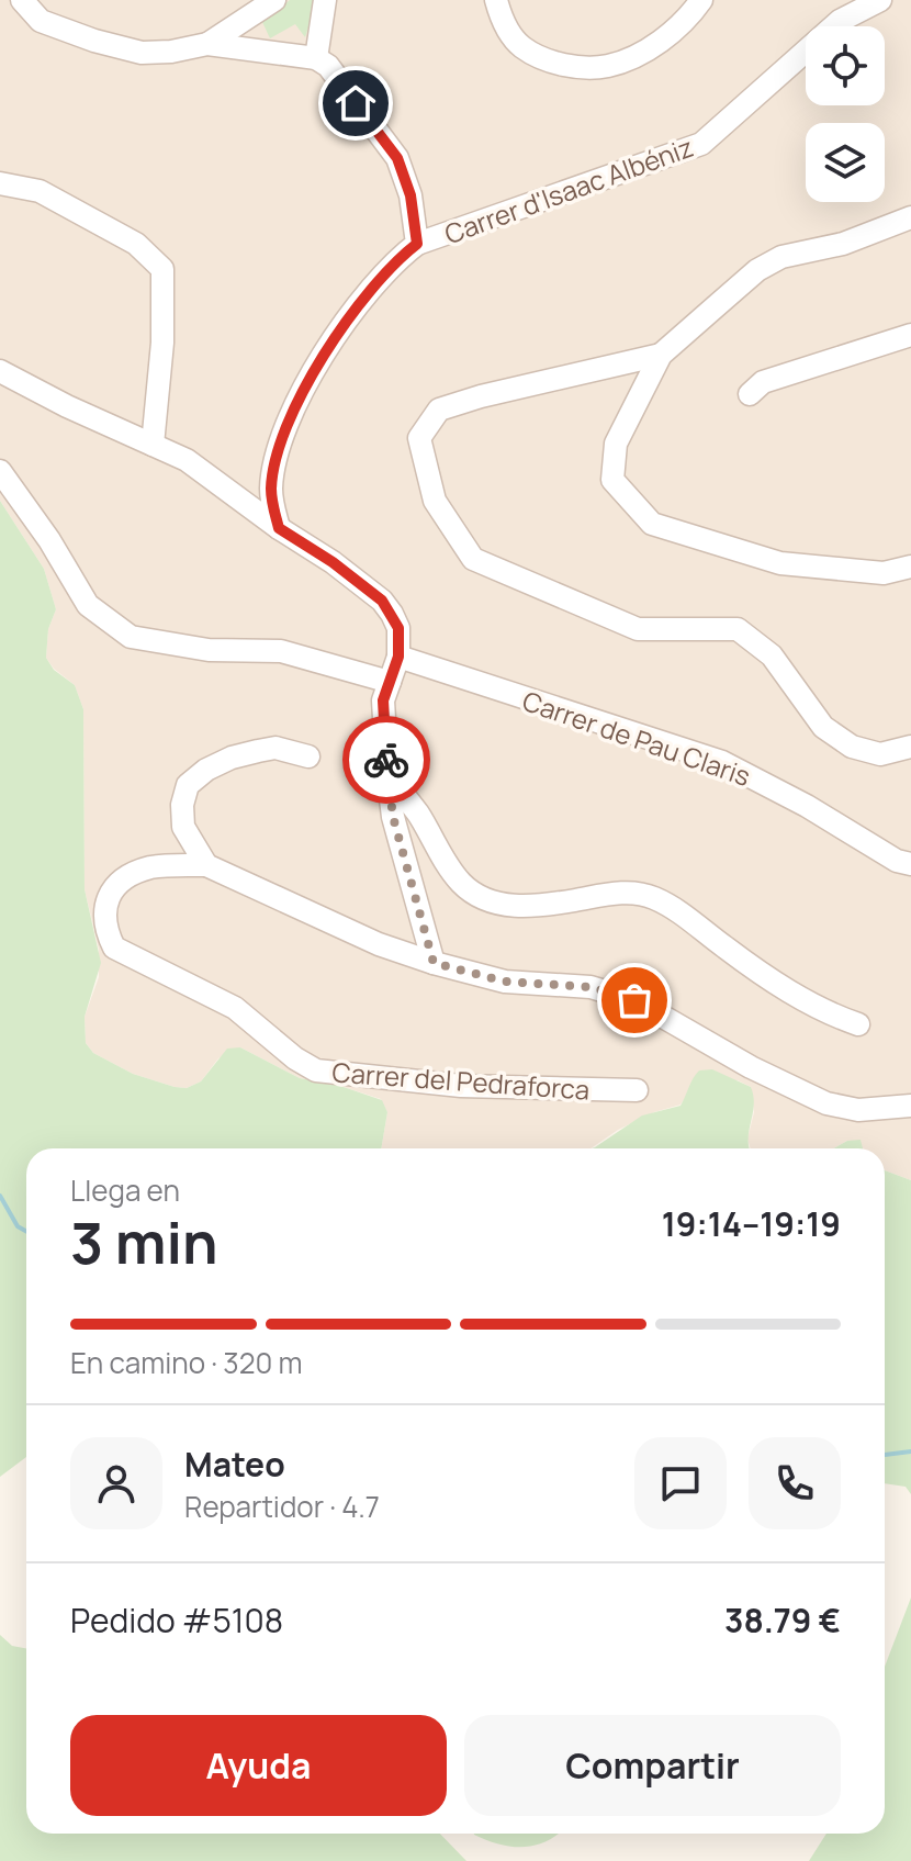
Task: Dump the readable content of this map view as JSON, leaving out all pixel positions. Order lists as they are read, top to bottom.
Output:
{
  "streets": {
    "street": ["Carrer d'Isaac Albéniz", "Carrer de Pau Claris", "Carrer del Pedraforca"]
  },
  "page": {
    "heading": ["3 min", "Llega en", "19:14–19:19"],
    "panel": [
      "Mateo",
      "Repartidor · 4.7",
      "Pedido #5108",
      "38.79 €"
    ],
    "bar": "En camino · 320 m",
    "buttons": ["Ayuda", "Compartir"]
  }
}
